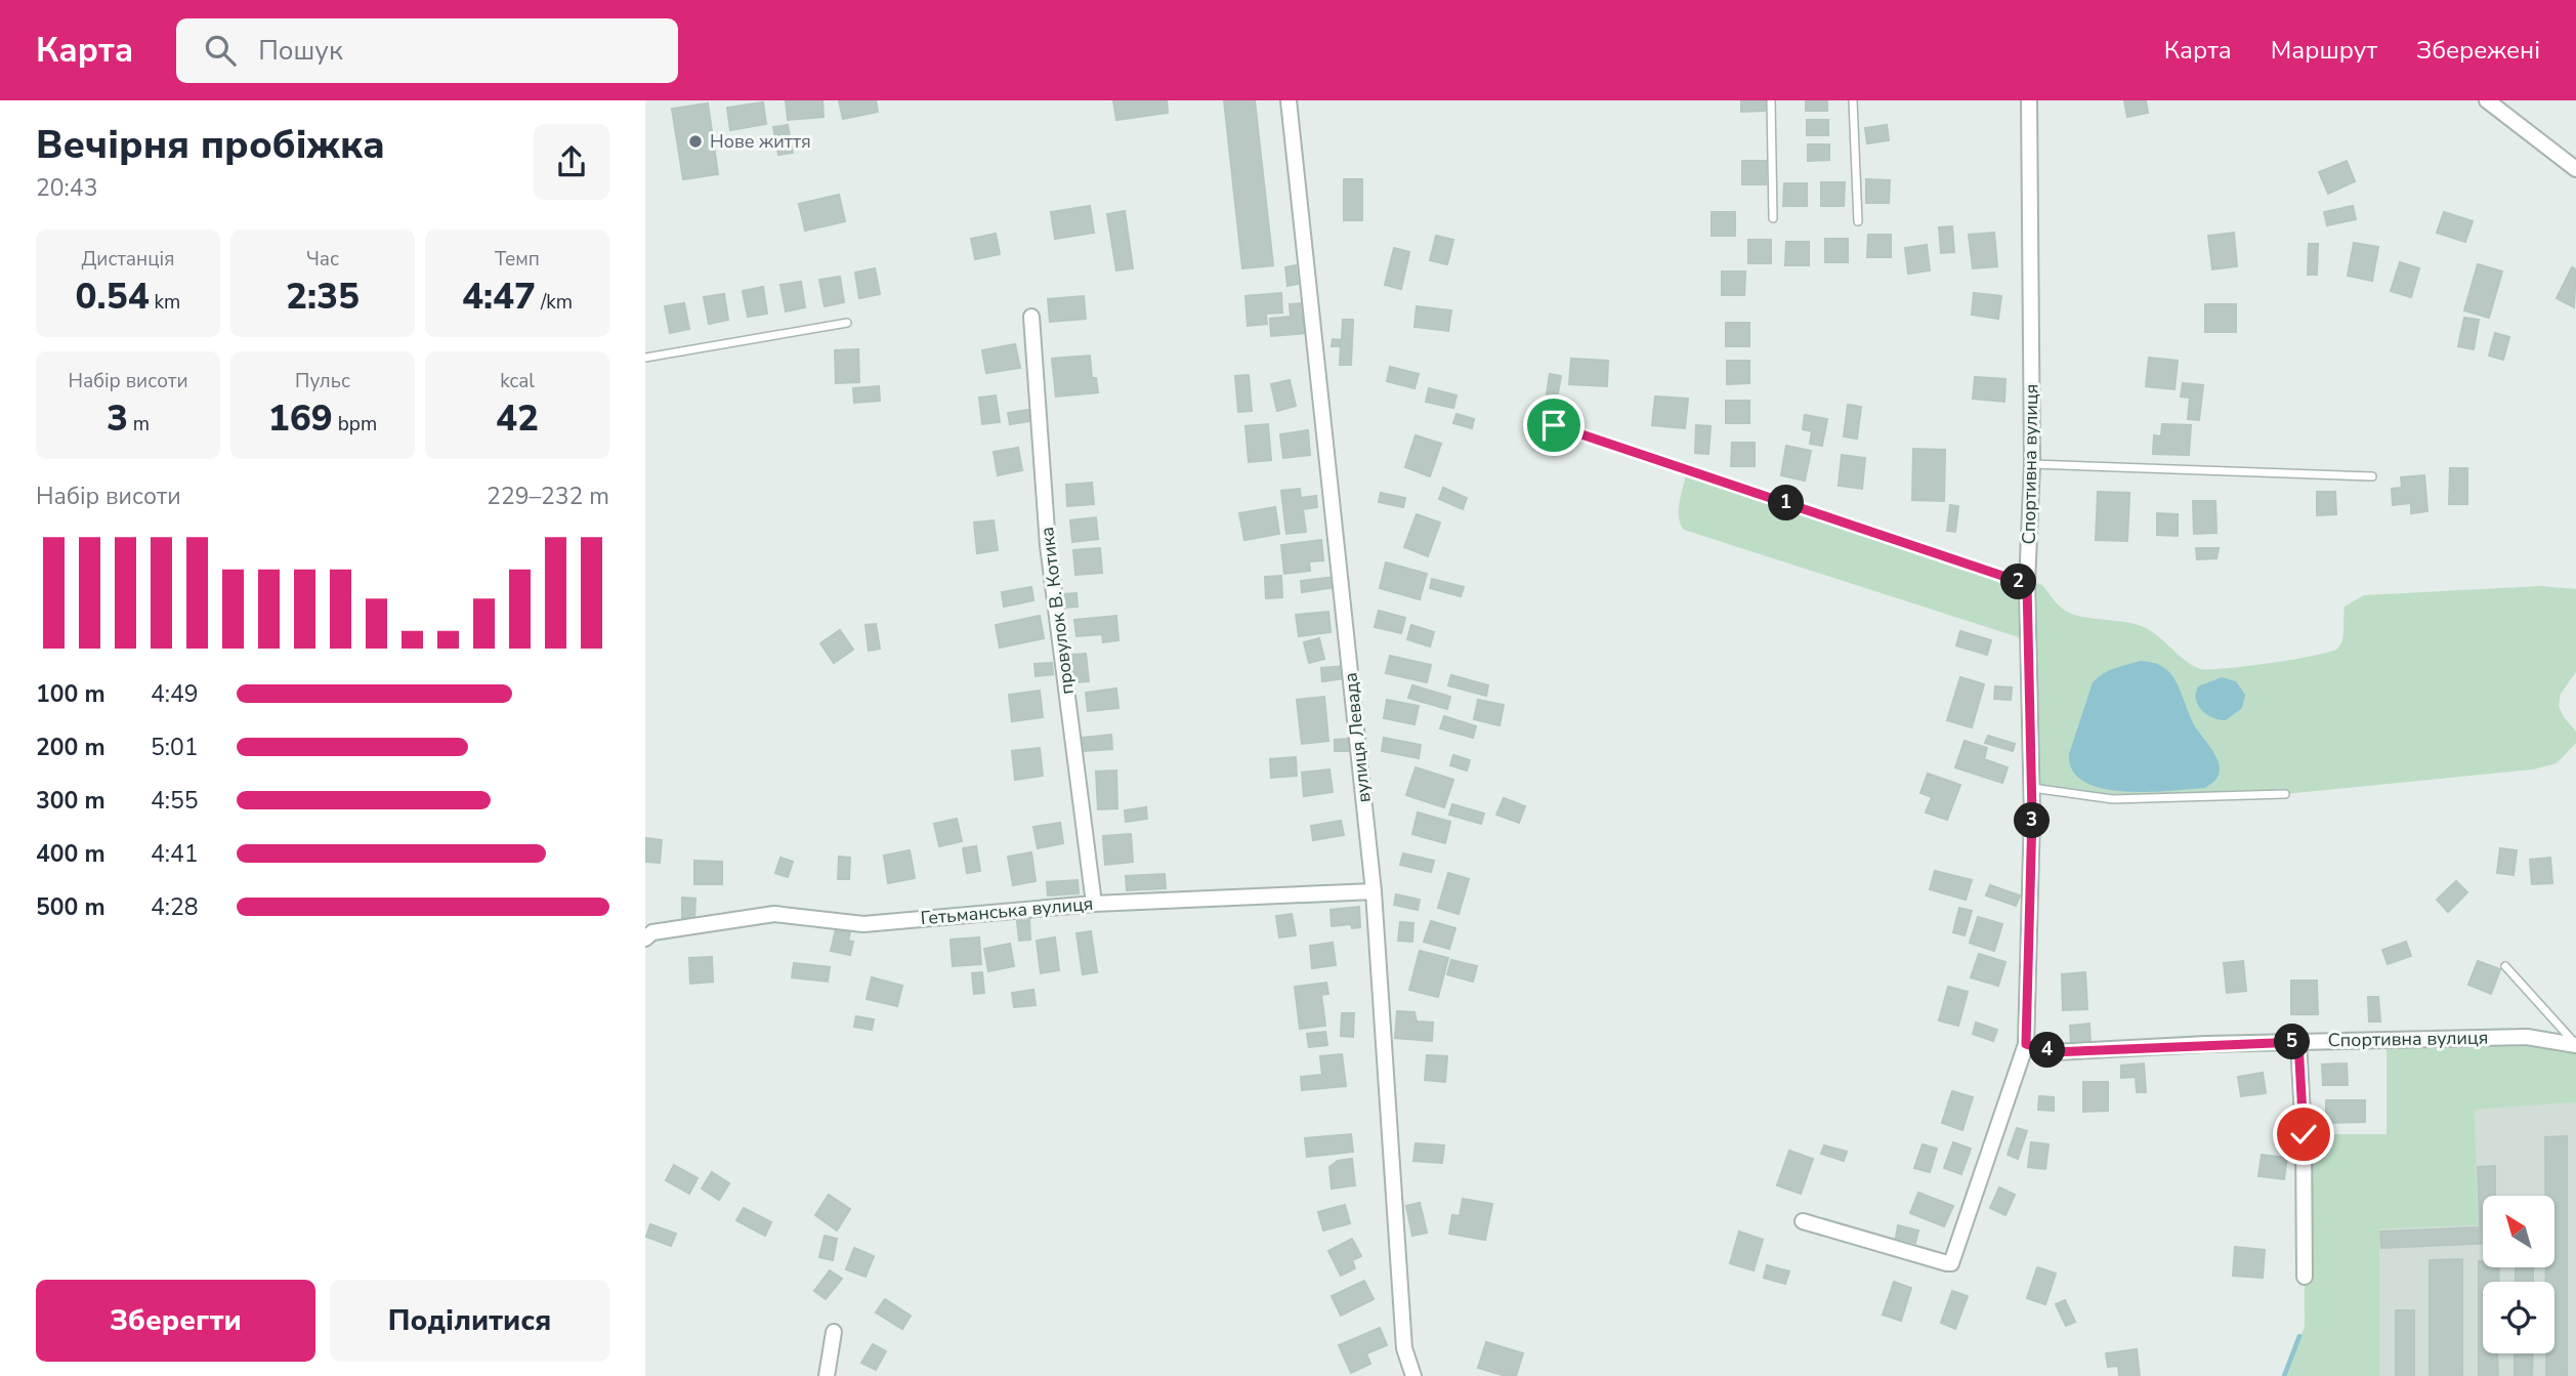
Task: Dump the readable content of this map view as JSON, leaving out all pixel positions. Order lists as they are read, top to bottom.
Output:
{
  "streets": {
    "street": [
      "Спортивна вулиця",
      "провулок В. Котика",
      "вулиця Левада",
      "Гетьманська вулиця"
    ]
  },
  "crossings": [
    ["провулок В. Котика", "Гетьманська вулиця"],
    ["вулиця Левада", "Гетьманська вулиця"]
  ],
  "places": ["Нове життя"],
  "north": "top left",
  "page": {
    "header": "Карта",
    "search": "Пошук",
    "nav": ["Карта", "Маршрут", "Збережені"],
    "heading": ["Вечірня пробіжка", "20:43"],
    "stats": [
      ["Дистанція", "0.54 km"],
      ["Час", "2:35"],
      ["Темп", "4:47 /km"],
      ["Набір висоти", "3 m"],
      ["Пульс", "169 bpm"],
      ["kcal", "42"]
    ],
    "chart": ["Набір висоти", "229–232 m"],
    "pins": [
      "1",
      "2",
      "3",
      "5",
      "4"
    ],
    "list": [
      {
        "name": "100 m",
        "note": "4:49"
      },
      {
        "name": "200 m",
        "note": "5:01"
      },
      {
        "name": "300 m",
        "note": "4:55"
      },
      {
        "name": "400 m",
        "note": "4:41"
      },
      {
        "name": "500 m",
        "note": "4:28"
      }
    ],
    "buttons": ["Зберегти", "Поділитися"]
  }
}
